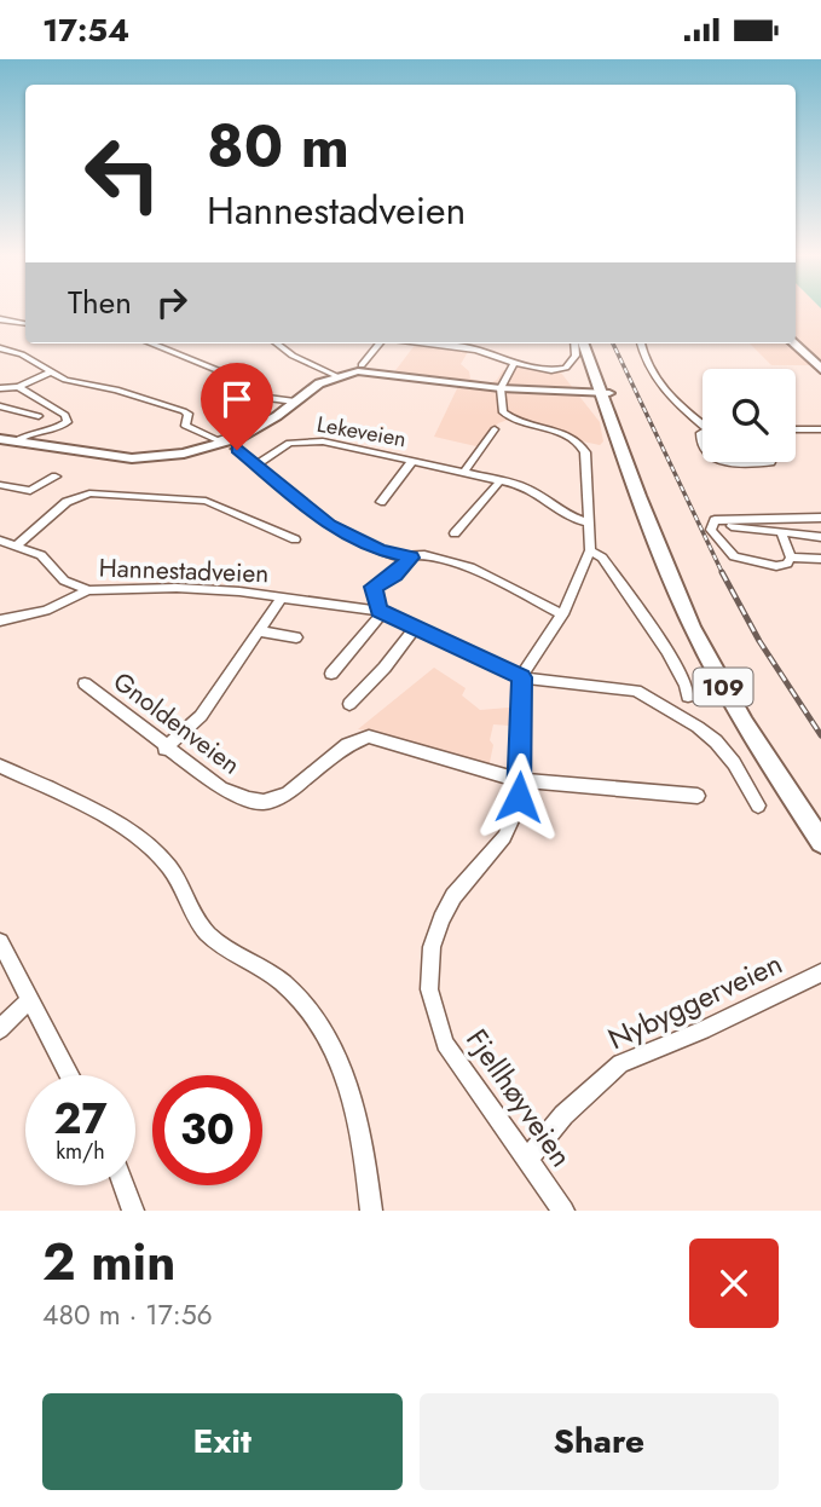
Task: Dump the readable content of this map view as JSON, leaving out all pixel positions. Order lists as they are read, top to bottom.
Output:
{
  "streets": {
    "main road": ["109"],
    "street": [
      "Lekeveien",
      "Hannestadveien",
      "Gnoldenveien",
      "Nybyggerveien",
      "Fjellhøyveien"
    ]
  },
  "crossings": [
    ["Hannestadveien", "Gnoldenveien"],
    ["Hannestadveien", "Fjellhøyveien"],
    ["Gnoldenveien", "Fjellhøyveien"],
    ["Nybyggerveien", "Fjellhøyveien"]
  ],
  "page": {
    "status": "17:54",
    "turn": ["80 m", "Hannestadveien"],
    "then": "Then",
    "speed": "27 km/h",
    "limit": "30",
    "heading": ["2 min", "480 m · 17:56"],
    "buttons": ["Exit", "Share"]
  }
}
